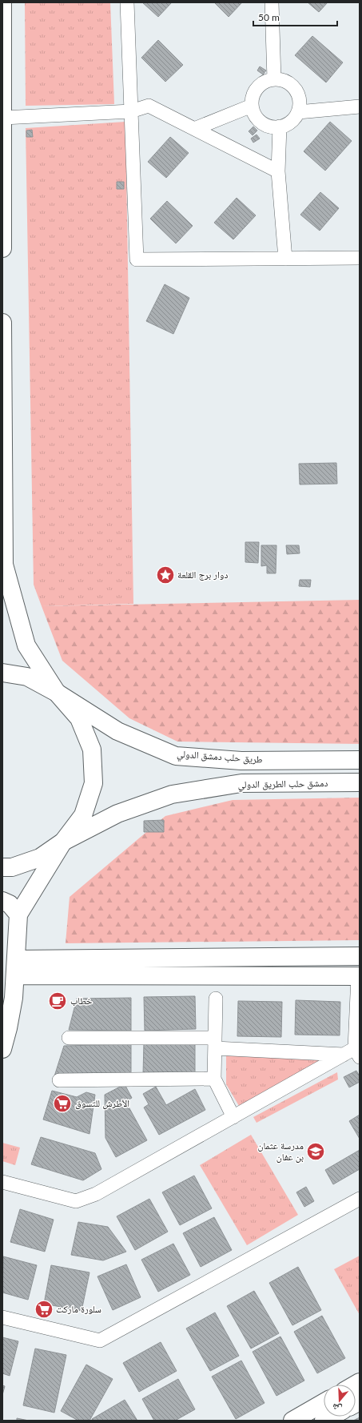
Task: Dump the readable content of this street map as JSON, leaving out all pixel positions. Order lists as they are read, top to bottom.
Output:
{
  "streets": {
    "main road": ["طريق حلب دمشق الدولي", "دمشق حلب الطريق الدولي"]
  },
  "places": {
    "place": ["دوار برج القلعة"],
    "cafe": ["خطاب"],
    "supermarket": ["الأطرش للتسوق", "سلورة ماركت"],
    "school or university": ["مدرسة عثمان بن عفان"]
  },
  "scale_bar": "50 m",
  "north": "bottom"
}
